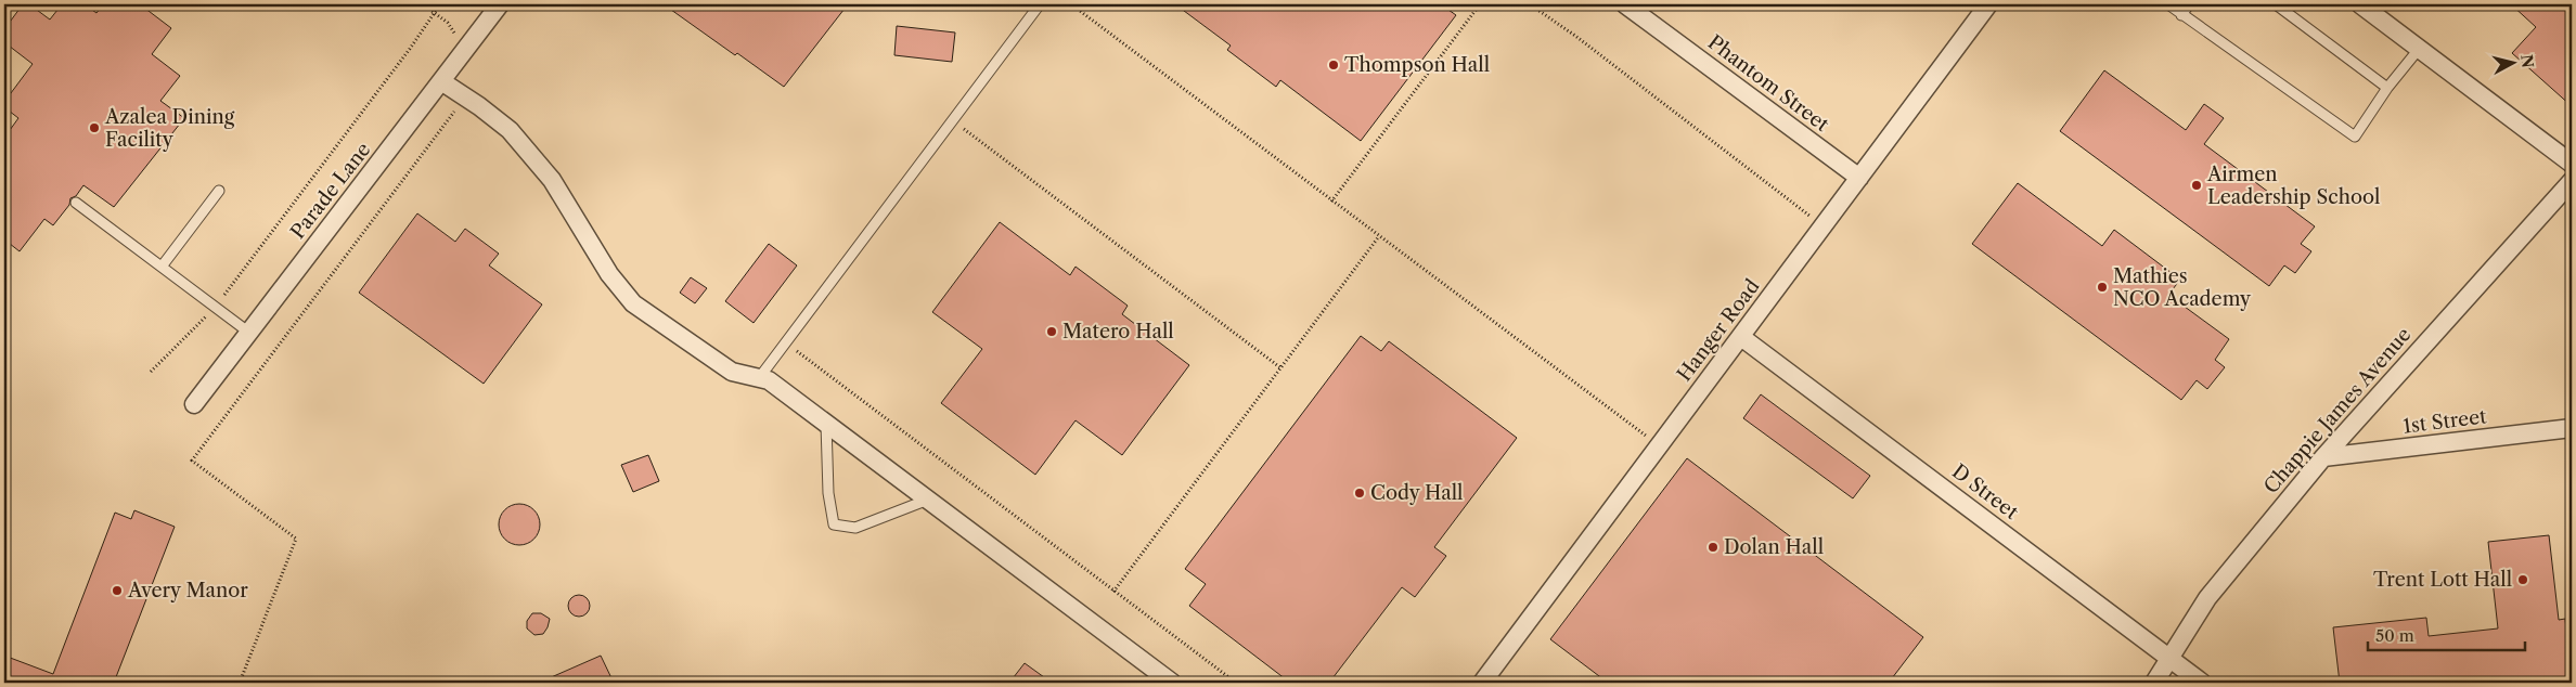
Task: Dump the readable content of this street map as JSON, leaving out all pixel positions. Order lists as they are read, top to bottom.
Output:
{
  "streets": {
    "street": [
      "Phantom Street",
      "Parade Lane",
      "Hanger Road",
      "Chappie James Avenue",
      "1st Street",
      "D Street"
    ]
  },
  "crossings": [
    ["Phantom Street", "Hanger Road"],
    ["Hanger Road", "D Street"],
    ["Chappie James Avenue", "1st Street"],
    ["Chappie James Avenue", "D Street"]
  ],
  "places": [
    "Thompson Hall",
    "Azalea Dining Facility",
    "Airmen Leadership School",
    "Mathies NCO Academy",
    "Matero Hall",
    "Cody Hall",
    "Dolan Hall",
    "Trent Lott Hall",
    "Avery Manor"
  ],
  "scale_bar": "50 m",
  "north": "right"
}
